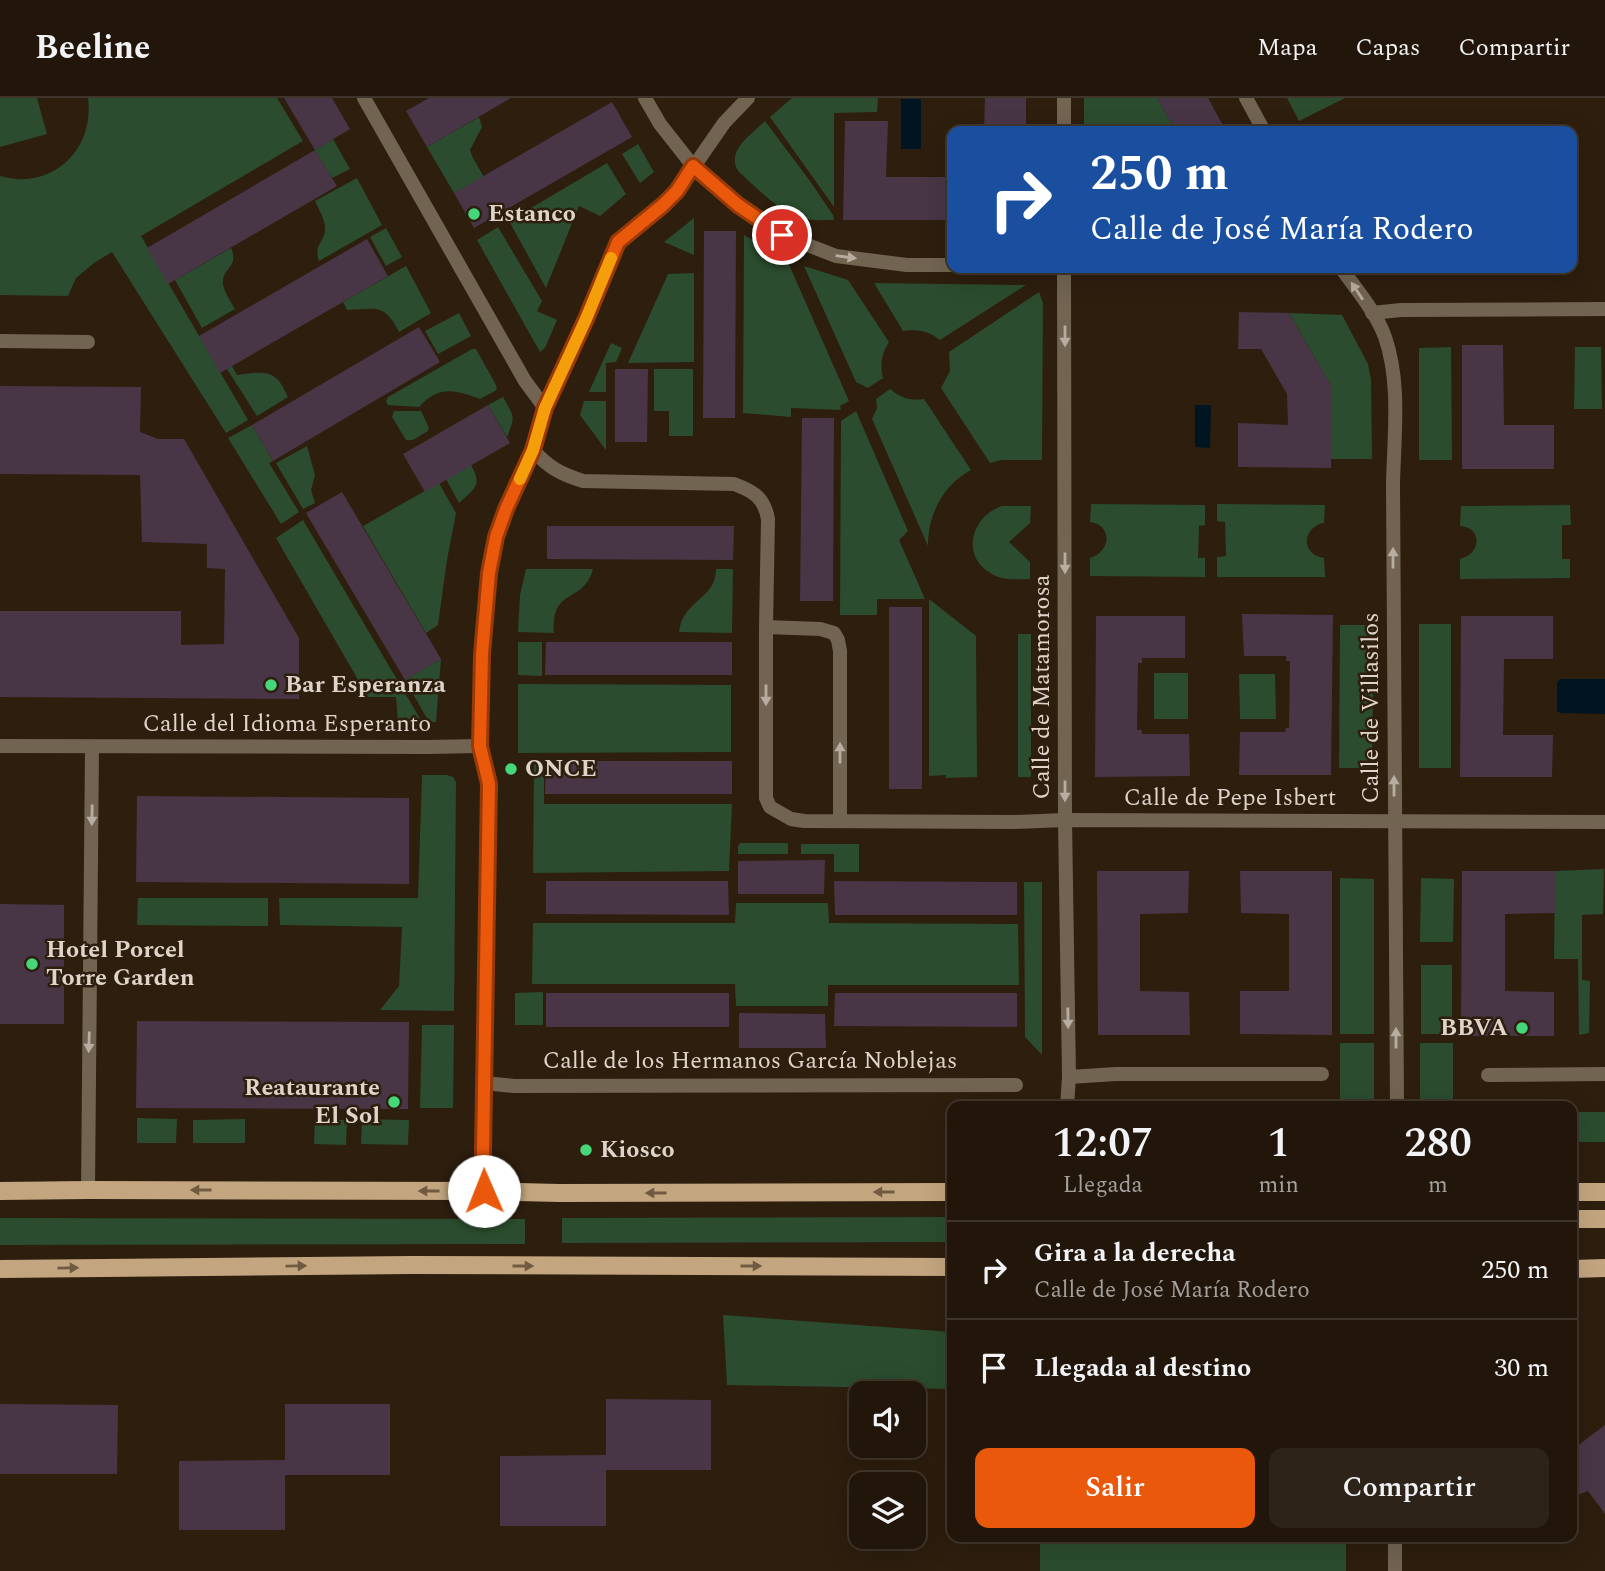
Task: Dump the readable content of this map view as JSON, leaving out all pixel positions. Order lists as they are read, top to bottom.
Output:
{
  "streets": {
    "street": [
      "Calle de Matamorosa",
      "Calle de Villasilos",
      "Calle del Idioma Esperanto",
      "Calle de Pepe Isbert",
      "Calle de los Hermanos García Noblejas"
    ]
  },
  "crossings": [
    ["Calle de Matamorosa", "Calle de Pepe Isbert"],
    ["Calle de Villasilos", "Calle de Pepe Isbert"]
  ],
  "one_way": ["Calle de Matamorosa", "Calle de Villasilos"],
  "places": [
    "Estanco",
    "Bar Esperanza",
    "ONCE",
    "Hotel Porcel Torre Garden",
    "BBVA",
    "Reataurante El Sol",
    "Kiosco"
  ],
  "page": {
    "header": "Beeline",
    "nav": ["Mapa", "Capas", "Compartir"],
    "turn": ["250 m", "Calle de José María Rodero"],
    "eta": [
      "12:07",
      "Llegada",
      "1",
      "min",
      "280",
      "m"
    ],
    "list": [
      {
        "name": "Gira a la derecha",
        "note": "Calle de José María Rodero",
        "value": "250 m"
      },
      {
        "name": "Llegada al destino",
        "value": "30 m"
      }
    ],
    "buttons": ["Salir", "Compartir"]
  }
}
